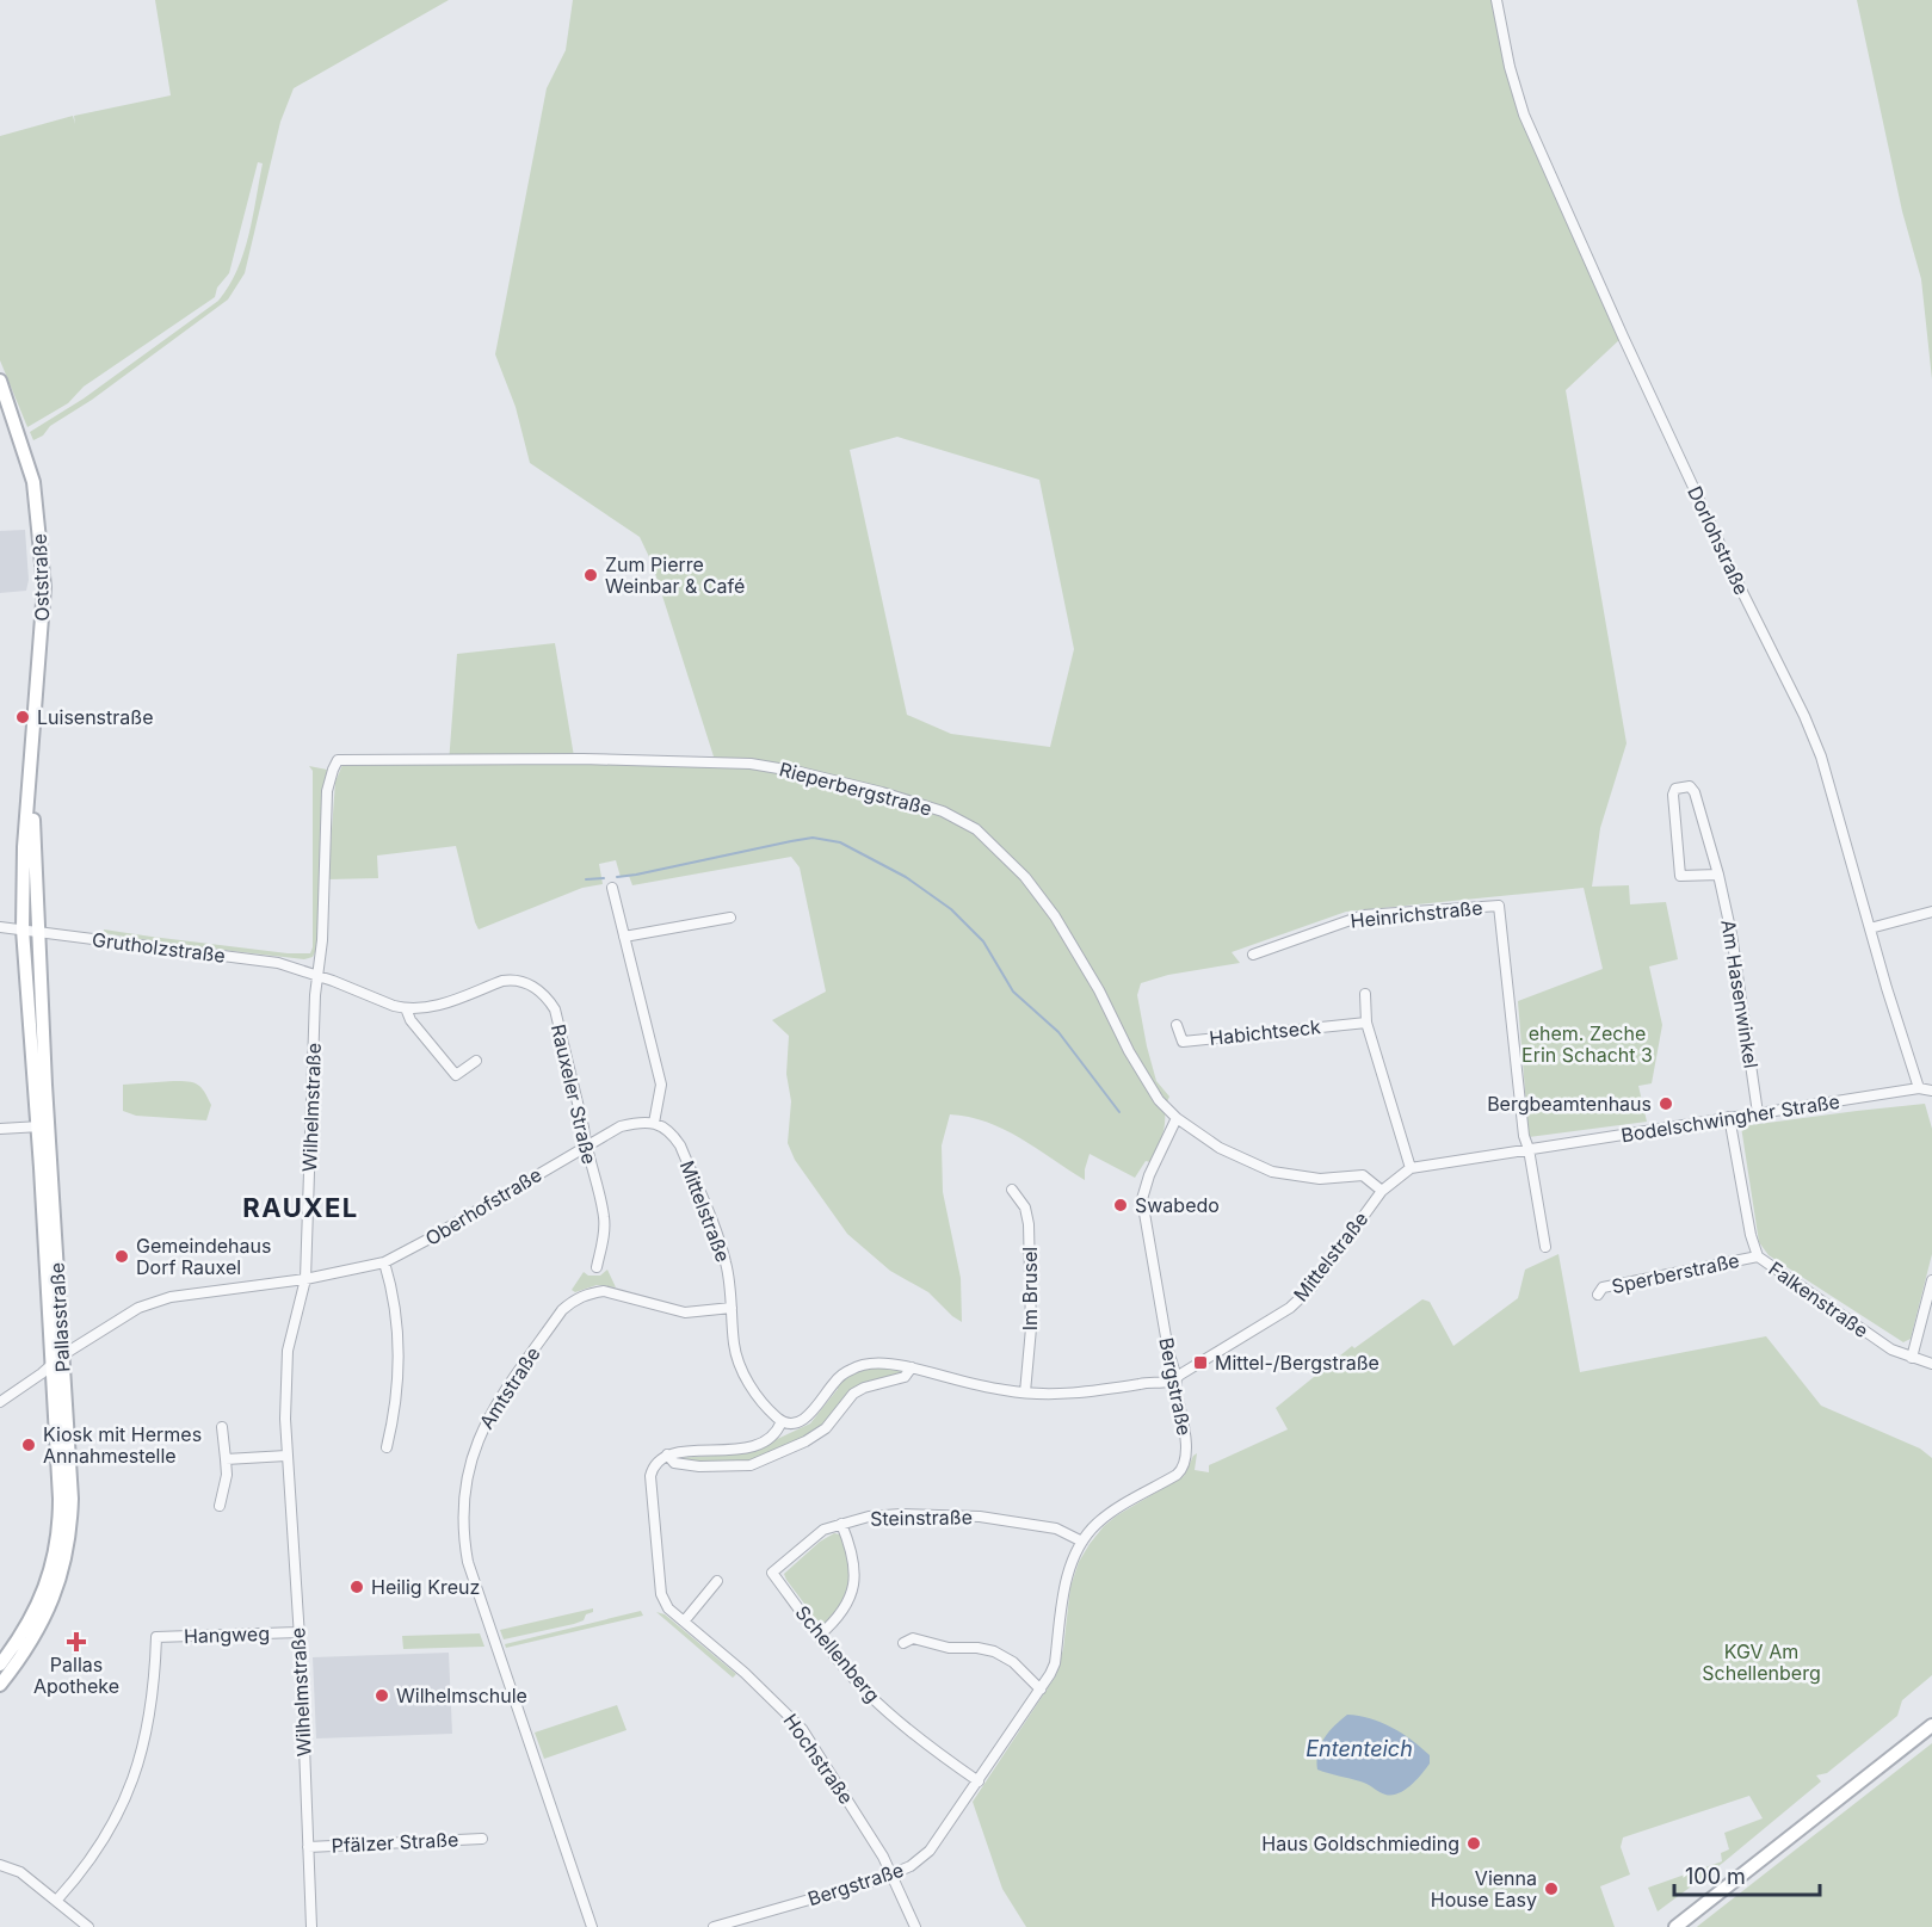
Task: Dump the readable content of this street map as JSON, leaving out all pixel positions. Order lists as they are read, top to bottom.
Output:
{
  "streets": {
    "main road": ["Oststraße", "Pallasstraße"],
    "street": [
      "Dorlohstraße",
      "Rieperbergstraße",
      "Heinrichstraße",
      "Grutholzstraße",
      "Am Hasenwinkel",
      "Habichtseck",
      "Rauxeler Straße",
      "Wilhelmstraße",
      "Bodelschwingher Straße",
      "Oberhofstraße",
      "Mittelstraße",
      "Sperberstraße",
      "Im Brusel",
      "Falkenstraße",
      "Bergstraße",
      "Amtstraße",
      "Steinstraße",
      "Hangweg",
      "Schellenberg",
      "Hochstraße",
      "Pfälzer Straße"
    ]
  },
  "crossings": [
    ["Dorlohstraße", "Bodelschwingher Straße"],
    ["Oststraße", "Grutholzstraße"],
    ["Oststraße", "Pallasstraße"],
    ["Rieperbergstraße", "Wilhelmstraße"],
    ["Rieperbergstraße", "Mittelstraße"],
    ["Rieperbergstraße", "Bergstraße"],
    ["Heinrichstraße", "Bodelschwingher Straße"],
    ["Grutholzstraße", "Rauxeler Straße"],
    ["Grutholzstraße", "Wilhelmstraße"],
    ["Grutholzstraße", "Pallasstraße"],
    ["Am Hasenwinkel", "Bodelschwingher Straße"],
    ["Rauxeler Straße", "Wilhelmstraße"],
    ["Rauxeler Straße", "Oberhofstraße"],
    ["Wilhelmstraße", "Oberhofstraße"],
    ["Wilhelmstraße", "Hangweg"],
    ["Wilhelmstraße", "Pfälzer Straße"],
    ["Bodelschwingher Straße", "Falkenstraße"],
    ["Oberhofstraße", "Mittelstraße"],
    ["Mittelstraße", "Im Brusel"],
    ["Mittelstraße", "Bergstraße"],
    ["Mittelstraße", "Amtstraße"],
    ["Sperberstraße", "Falkenstraße"],
    ["Bergstraße", "Steinstraße"],
    ["Bergstraße", "Schellenberg"],
    ["Bergstraße", "Hochstraße"],
    ["Steinstraße", "Schellenberg"]
  ],
  "districts": ["RAUXEL"],
  "water": ["Ententeich"],
  "parks": ["ehem. Zeche Erin Schacht 3", "KGV Am Schellenberg"],
  "places": {
    "other": [
      "Zum Pierre Weinbar & Café",
      "Luisenstraße",
      "Bergbeamtenhaus",
      "Swabedo",
      "Gemeindehaus Dorf Rauxel",
      "Kiosk mit Hermes Annahmestelle",
      "Heilig Kreuz",
      "Wilhelmschule",
      "Haus Goldschmieding",
      "Vienna House Easy"
    ],
    "transit": ["Mittel-/Bergstraße"],
    "health": ["Pallas Apotheke"]
  },
  "scale_bar": "100 m"
}
